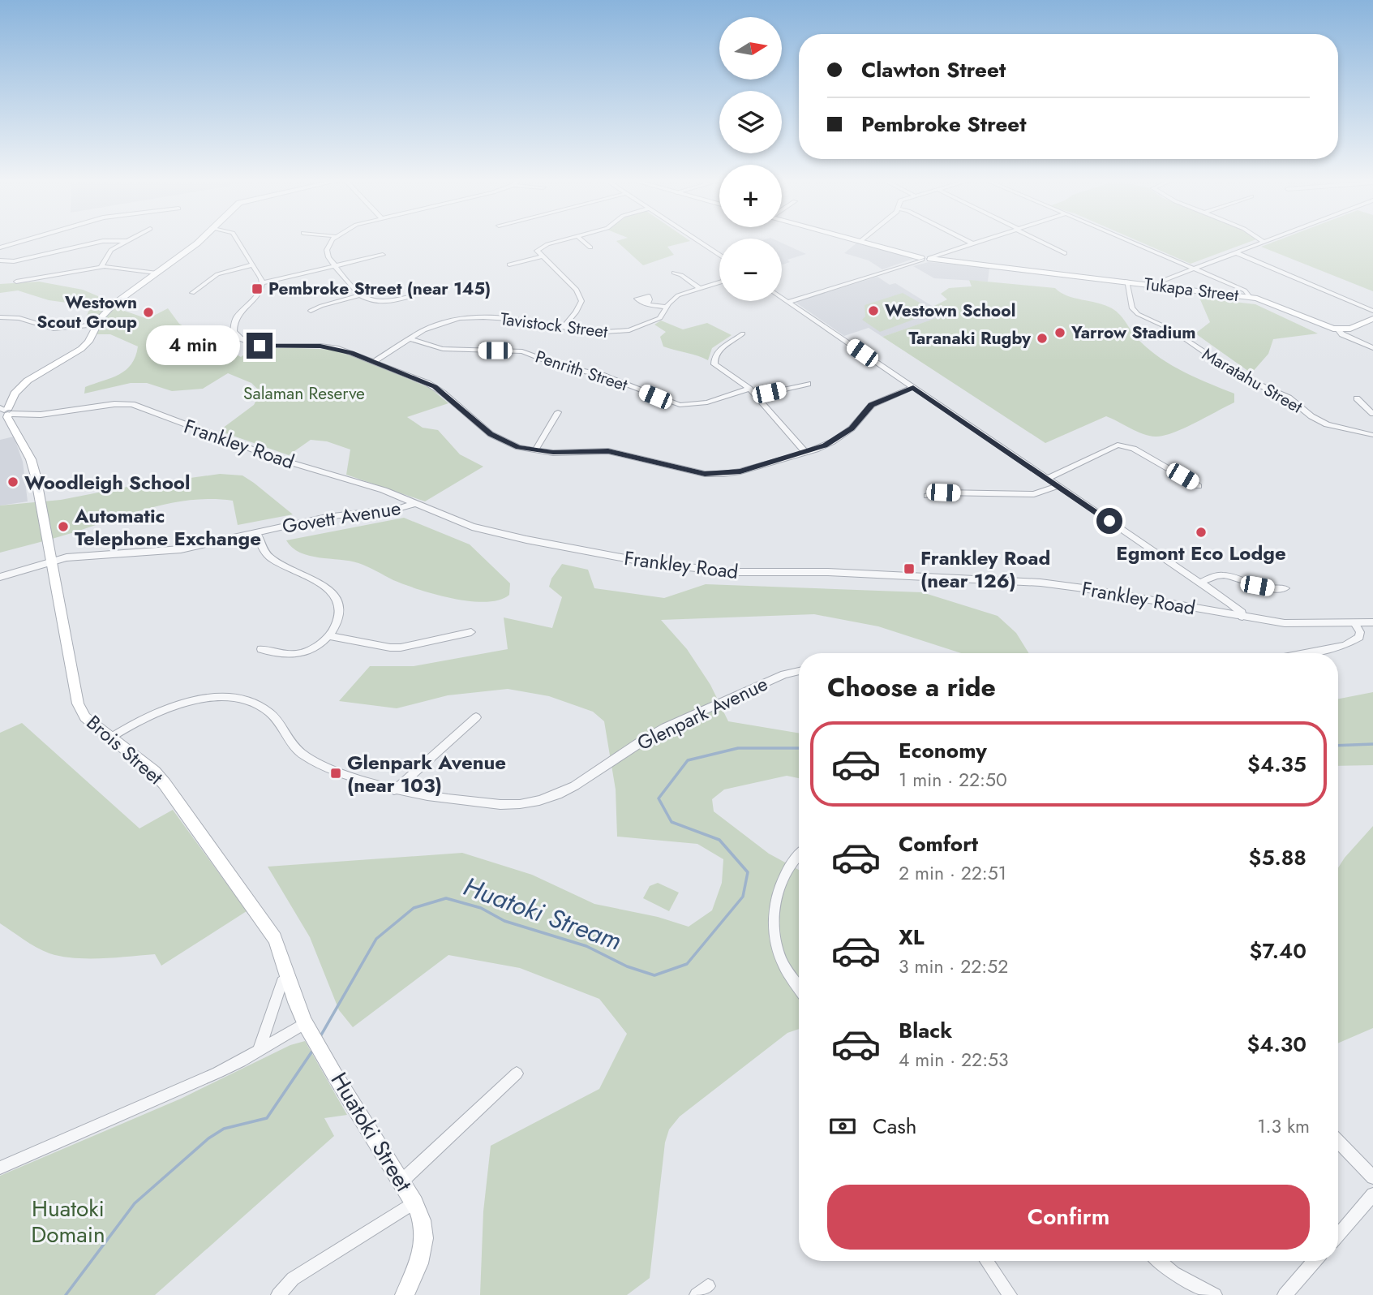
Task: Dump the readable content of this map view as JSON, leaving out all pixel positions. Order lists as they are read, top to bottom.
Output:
{
  "streets": {
    "main road": ["Tukapa Street", "Brois Street", "Huatoki Street"],
    "street": [
      "Tavistock Street",
      "Penrith Street",
      "Maratahu Street",
      "Frankley Road",
      "Govett Avenue",
      "Glenpark Avenue"
    ]
  },
  "crossings": [
    ["Tukapa Street", "Maratahu Street"],
    ["Tavistock Street", "Penrith Street"],
    ["Frankley Road", "Govett Avenue"],
    ["Frankley Road", "Brois Street"],
    ["Govett Avenue", "Brois Street"],
    ["Glenpark Avenue", "Brois Street"],
    ["Brois Street", "Huatoki Street"]
  ],
  "water": ["Huatoki Stream"],
  "parks": ["Salaman Reserve", "Huatoki Domain"],
  "places": {
    "transit": ["Pembroke Street (near 145)", "Frankley Road (near 126)", "Glenpark Avenue (near 103)"],
    "other": [
      "Westown School",
      "Westown Scout Group",
      "Yarrow Stadium",
      "Taranaki Rugby",
      "Woodleigh School",
      "Automatic Telephone Exchange",
      "Egmont Eco Lodge"
    ]
  },
  "north": "right",
  "page": {
    "map_buttons": ["+", "−"],
    "banner": ["Clawton Street", "Pembroke Street"],
    "bubble": "4 min",
    "heading": "Choose a ride",
    "list": [
      {
        "name": "Economy",
        "note": "1 min · 22:50",
        "value": "$4.35"
      },
      {
        "name": "Comfort",
        "note": "2 min · 22:51",
        "value": "$5.88"
      },
      {
        "name": "XL",
        "note": "3 min · 22:52",
        "value": "$7.40"
      },
      {
        "name": "Black",
        "note": "4 min · 22:53",
        "value": "$4.30"
      }
    ],
    "pay": ["Cash", "1.3 km"],
    "buttons": "Confirm"
  }
}
